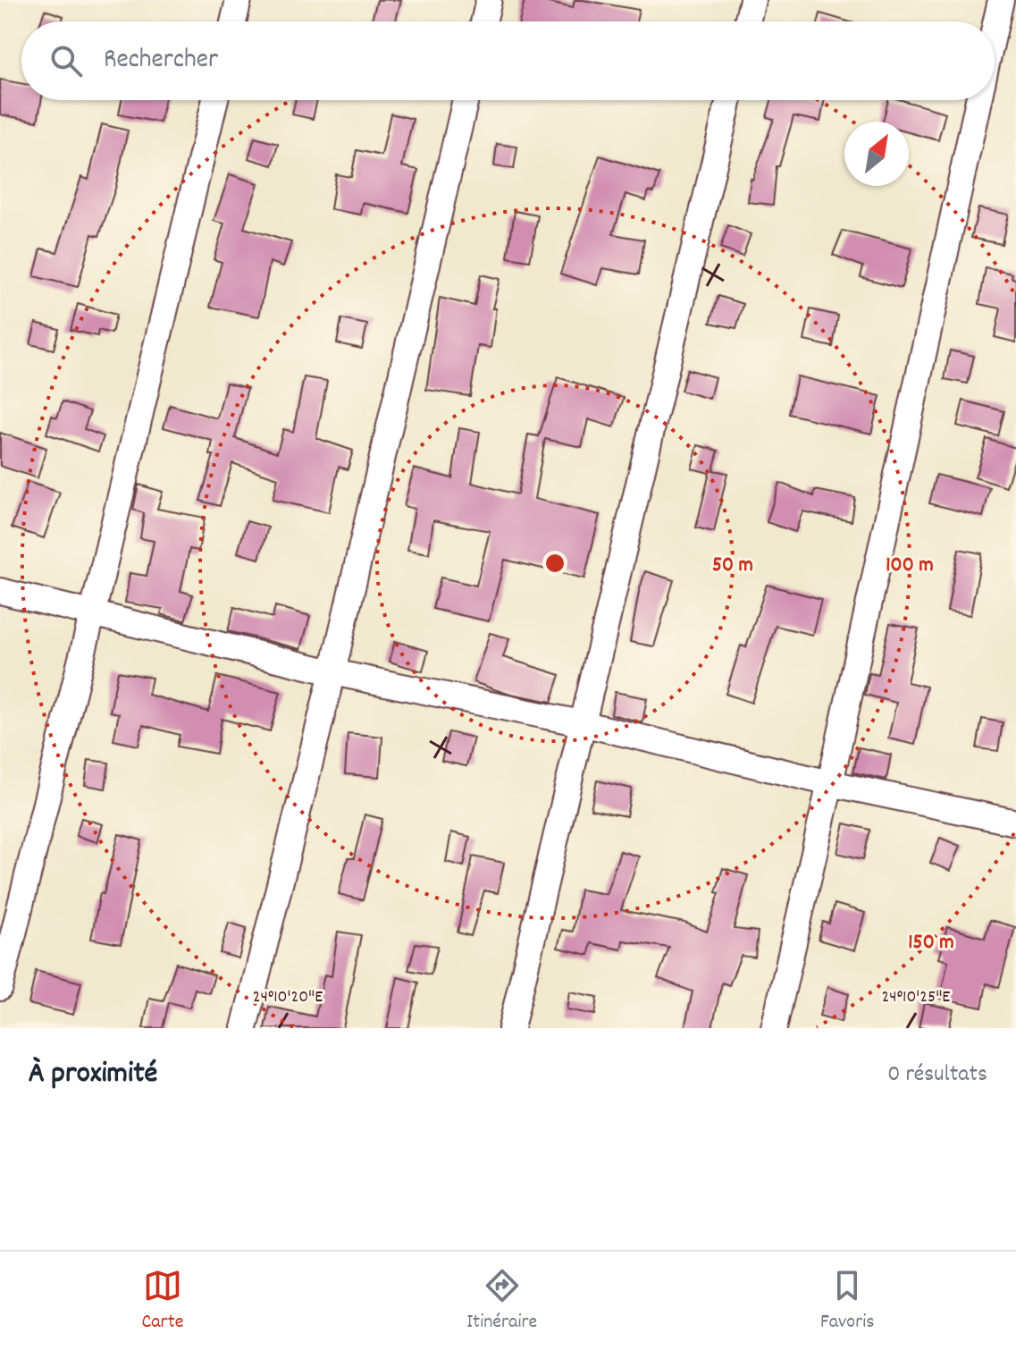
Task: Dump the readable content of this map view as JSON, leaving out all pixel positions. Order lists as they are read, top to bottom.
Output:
{
  "north": "top right",
  "page": {
    "search": "Rechercher",
    "heading": ["À proximité", "0 résultats"],
    "nav": ["Carte", "Itinéraire", "Favoris"]
  },
  "coordinates": ["24°10'20\"E", "24°10'25\"E"],
  "rings": ["50 m", "100 m", "150 m"]
}
